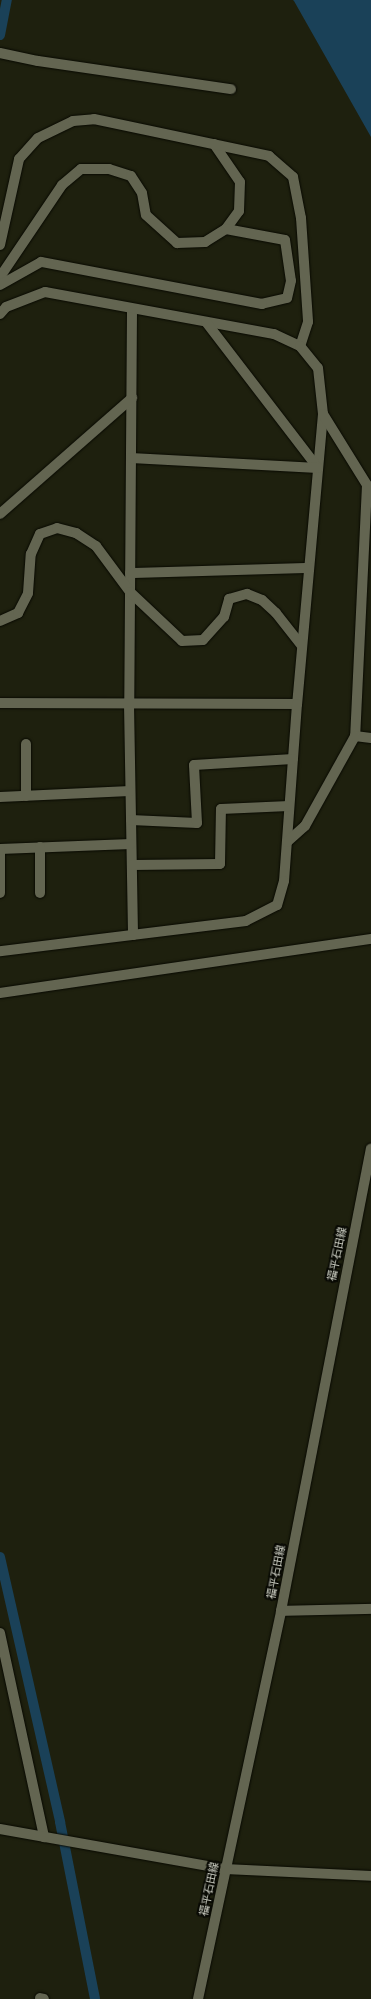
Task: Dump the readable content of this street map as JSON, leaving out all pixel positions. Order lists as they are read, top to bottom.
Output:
{
  "streets": {
    "street": ["福平石田線"]
  }
}
